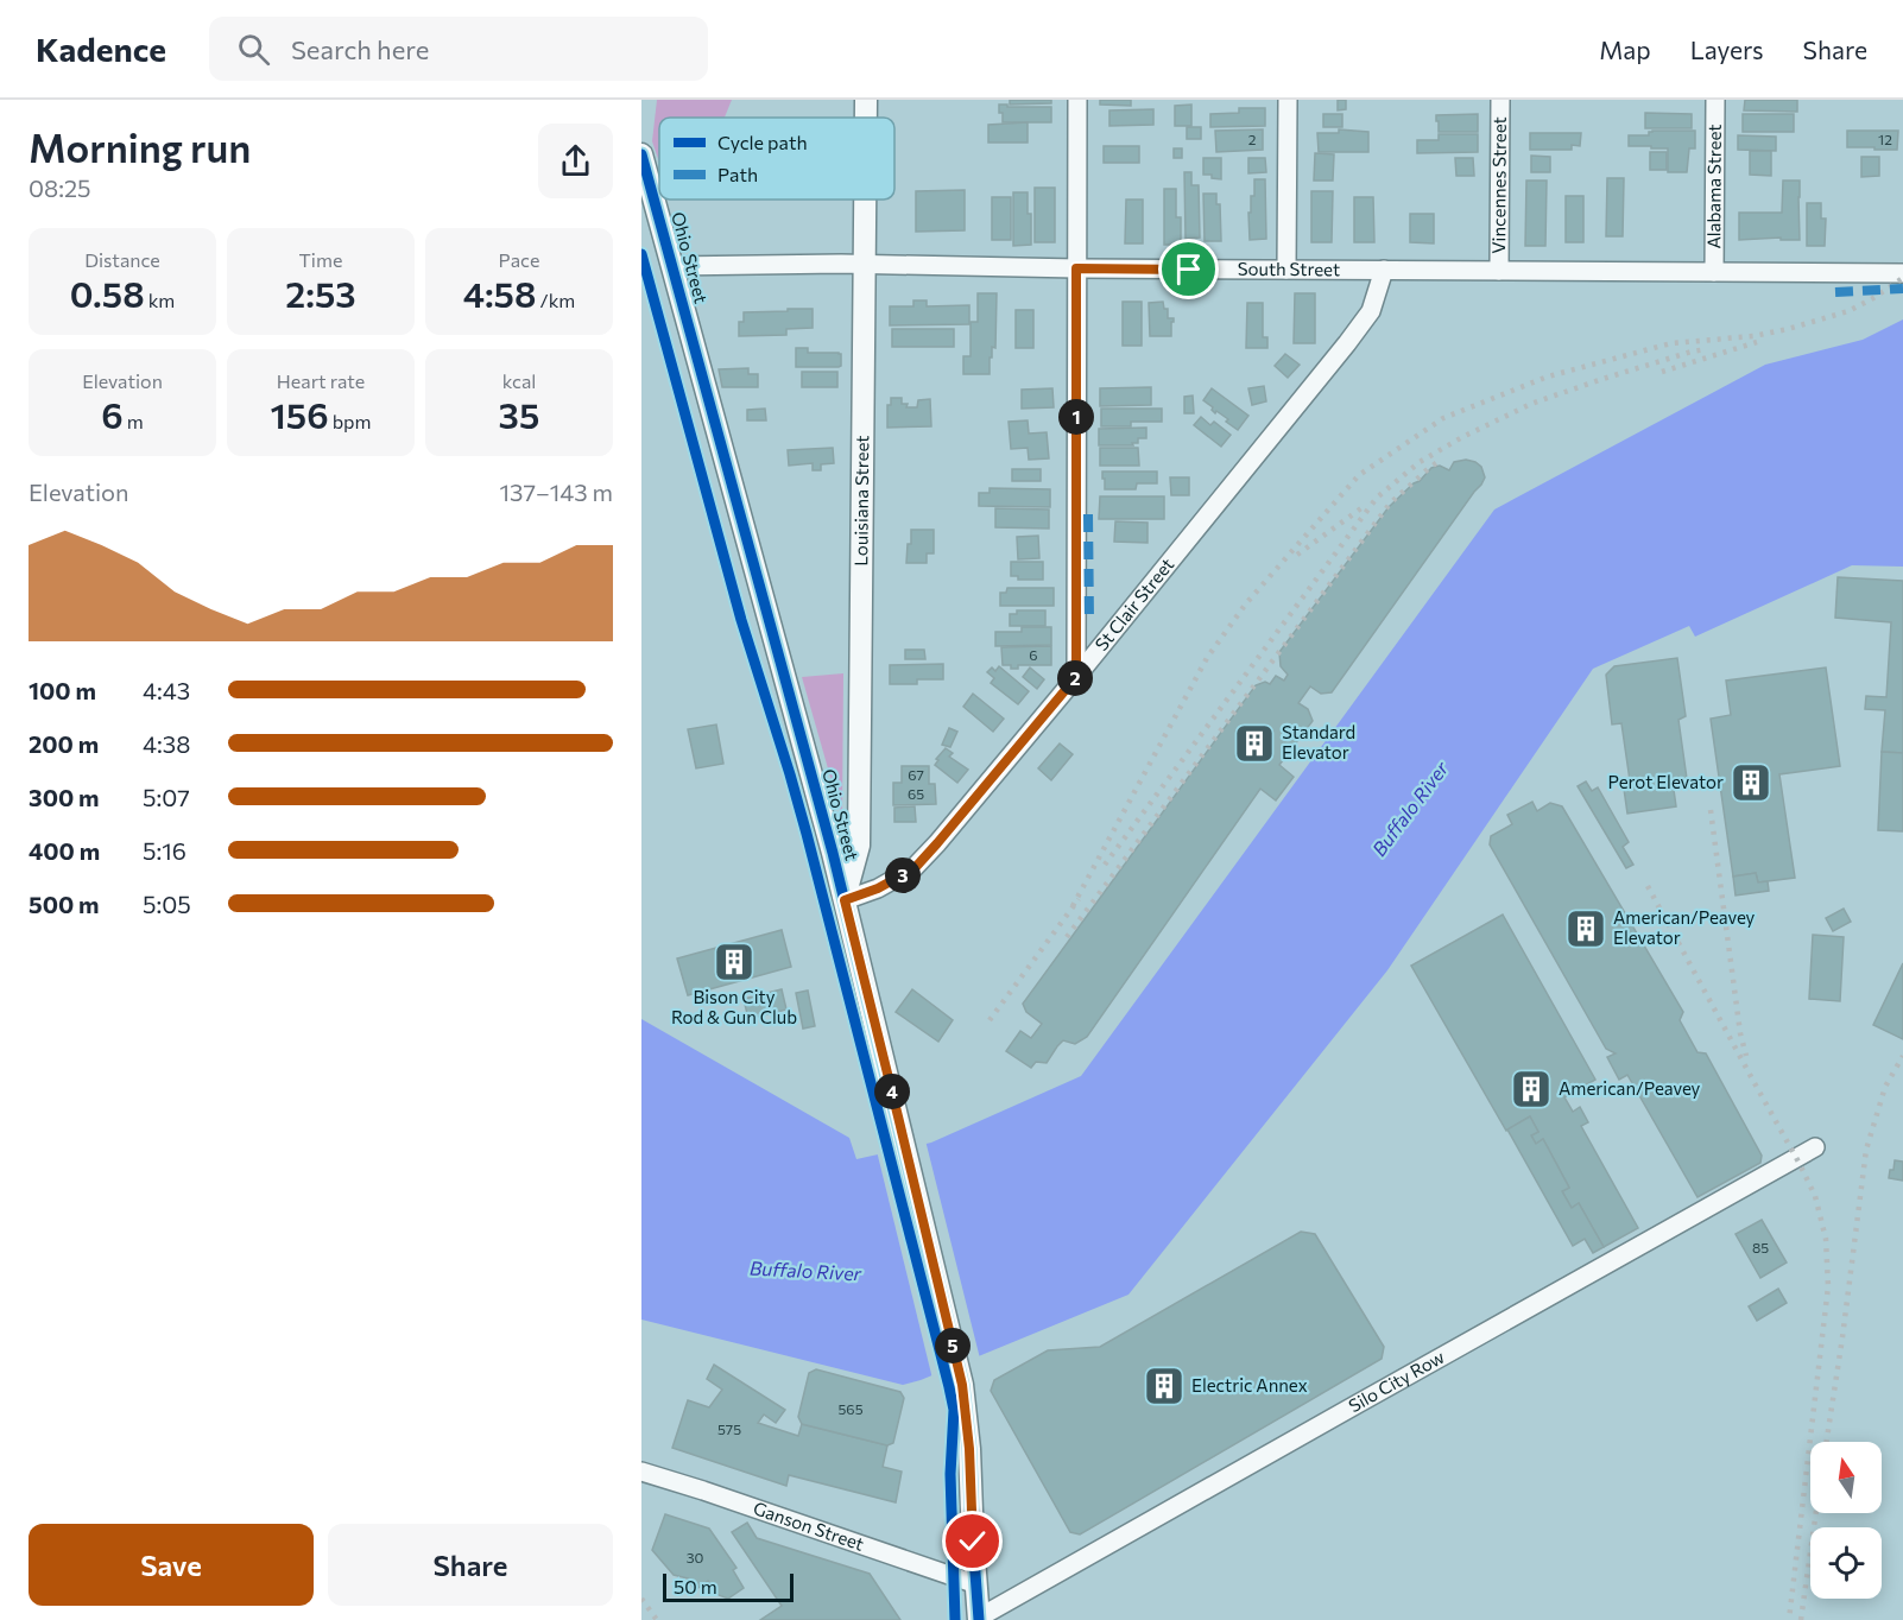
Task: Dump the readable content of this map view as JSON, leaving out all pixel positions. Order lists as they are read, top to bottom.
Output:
{
  "streets": {
    "street": [
      "Vincennes Street",
      "Alabama Street",
      "Ohio Street",
      "South Street",
      "Louisiana Street",
      "St Clair Street",
      "Silo City Row",
      "Ganson Street"
    ]
  },
  "crossings": [
    ["Vincennes Street", "South Street"],
    ["Alabama Street", "South Street"],
    ["Ohio Street", "South Street"],
    ["Ohio Street", "Louisiana Street"],
    ["Ohio Street", "St Clair Street"],
    ["Ohio Street", "Silo City Row"],
    ["Ohio Street", "Ganson Street"],
    ["South Street", "Louisiana Street"],
    ["South Street", "St Clair Street"],
    ["Louisiana Street", "St Clair Street"]
  ],
  "water": ["Buffalo River"],
  "places": {
    "building": [
      "Standard Elevator",
      "Perot Elevator",
      "American/Peavey Elevator",
      "Bison City Rod & Gun Club",
      "American/Peavey",
      "Electric Annex"
    ]
  },
  "house_numbers": [
    "2",
    "12",
    "6",
    "67",
    "65",
    "85",
    "565",
    "575",
    "30"
  ],
  "legend": ["Cycle path", "Path"],
  "scale_bar": "50 m",
  "north": "top",
  "page": {
    "header": "Kadence",
    "search": "Search here",
    "nav": ["Map", "Layers", "Share"],
    "heading": ["Morning run", "08:25"],
    "stats": [
      ["Distance", "0.58 km"],
      ["Time", "2:53"],
      ["Pace", "4:58 /km"],
      ["Elevation", "6 m"],
      ["Heart rate", "156 bpm"],
      ["kcal", "35"]
    ],
    "pins": [
      "1",
      "2",
      "3",
      "4",
      "5"
    ],
    "chart": ["Elevation", "137–143 m"],
    "list": [
      {
        "name": "100 m",
        "note": "4:43"
      },
      {
        "name": "200 m",
        "note": "4:38"
      },
      {
        "name": "300 m",
        "note": "5:07"
      },
      {
        "name": "400 m",
        "note": "5:16"
      },
      {
        "name": "500 m",
        "note": "5:05"
      }
    ],
    "buttons": ["Save", "Share"],
    "scale": "50 m"
  }
}
